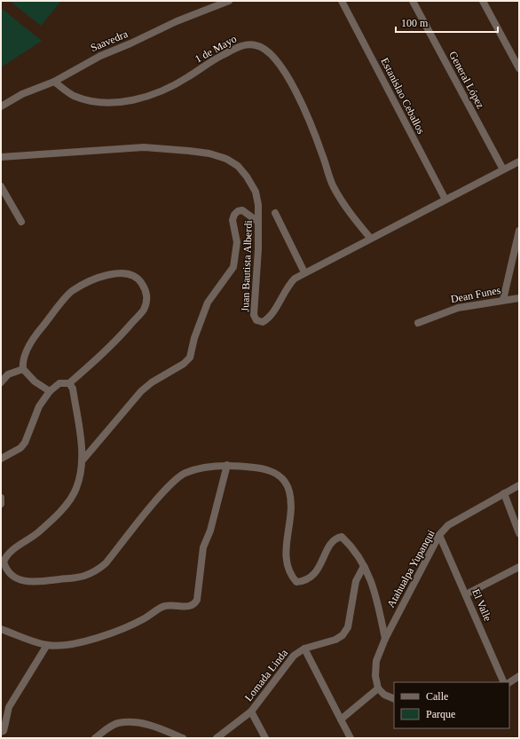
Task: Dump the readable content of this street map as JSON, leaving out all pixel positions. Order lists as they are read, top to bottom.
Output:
{
  "streets": {
    "street": [
      "Saavedra",
      "1 de Mayo",
      "General López",
      "Estanislao Ceballos",
      "Juan Bautista Alberdi",
      "Dean Funes",
      "Atahualpa Yupanqui",
      "El Valle",
      "Lomada Linda"
    ]
  },
  "crossings": [
    ["Saavedra", "1 de Mayo"],
    ["1 de Mayo", "Juan Bautista Alberdi"],
    ["General López", "Juan Bautista Alberdi"],
    ["Estanislao Ceballos", "Juan Bautista Alberdi"],
    ["Atahualpa Yupanqui", "El Valle"],
    ["Atahualpa Yupanqui", "Lomada Linda"]
  ],
  "legend": ["Calle", "Parque"],
  "scale_bar": "100 m"
}
